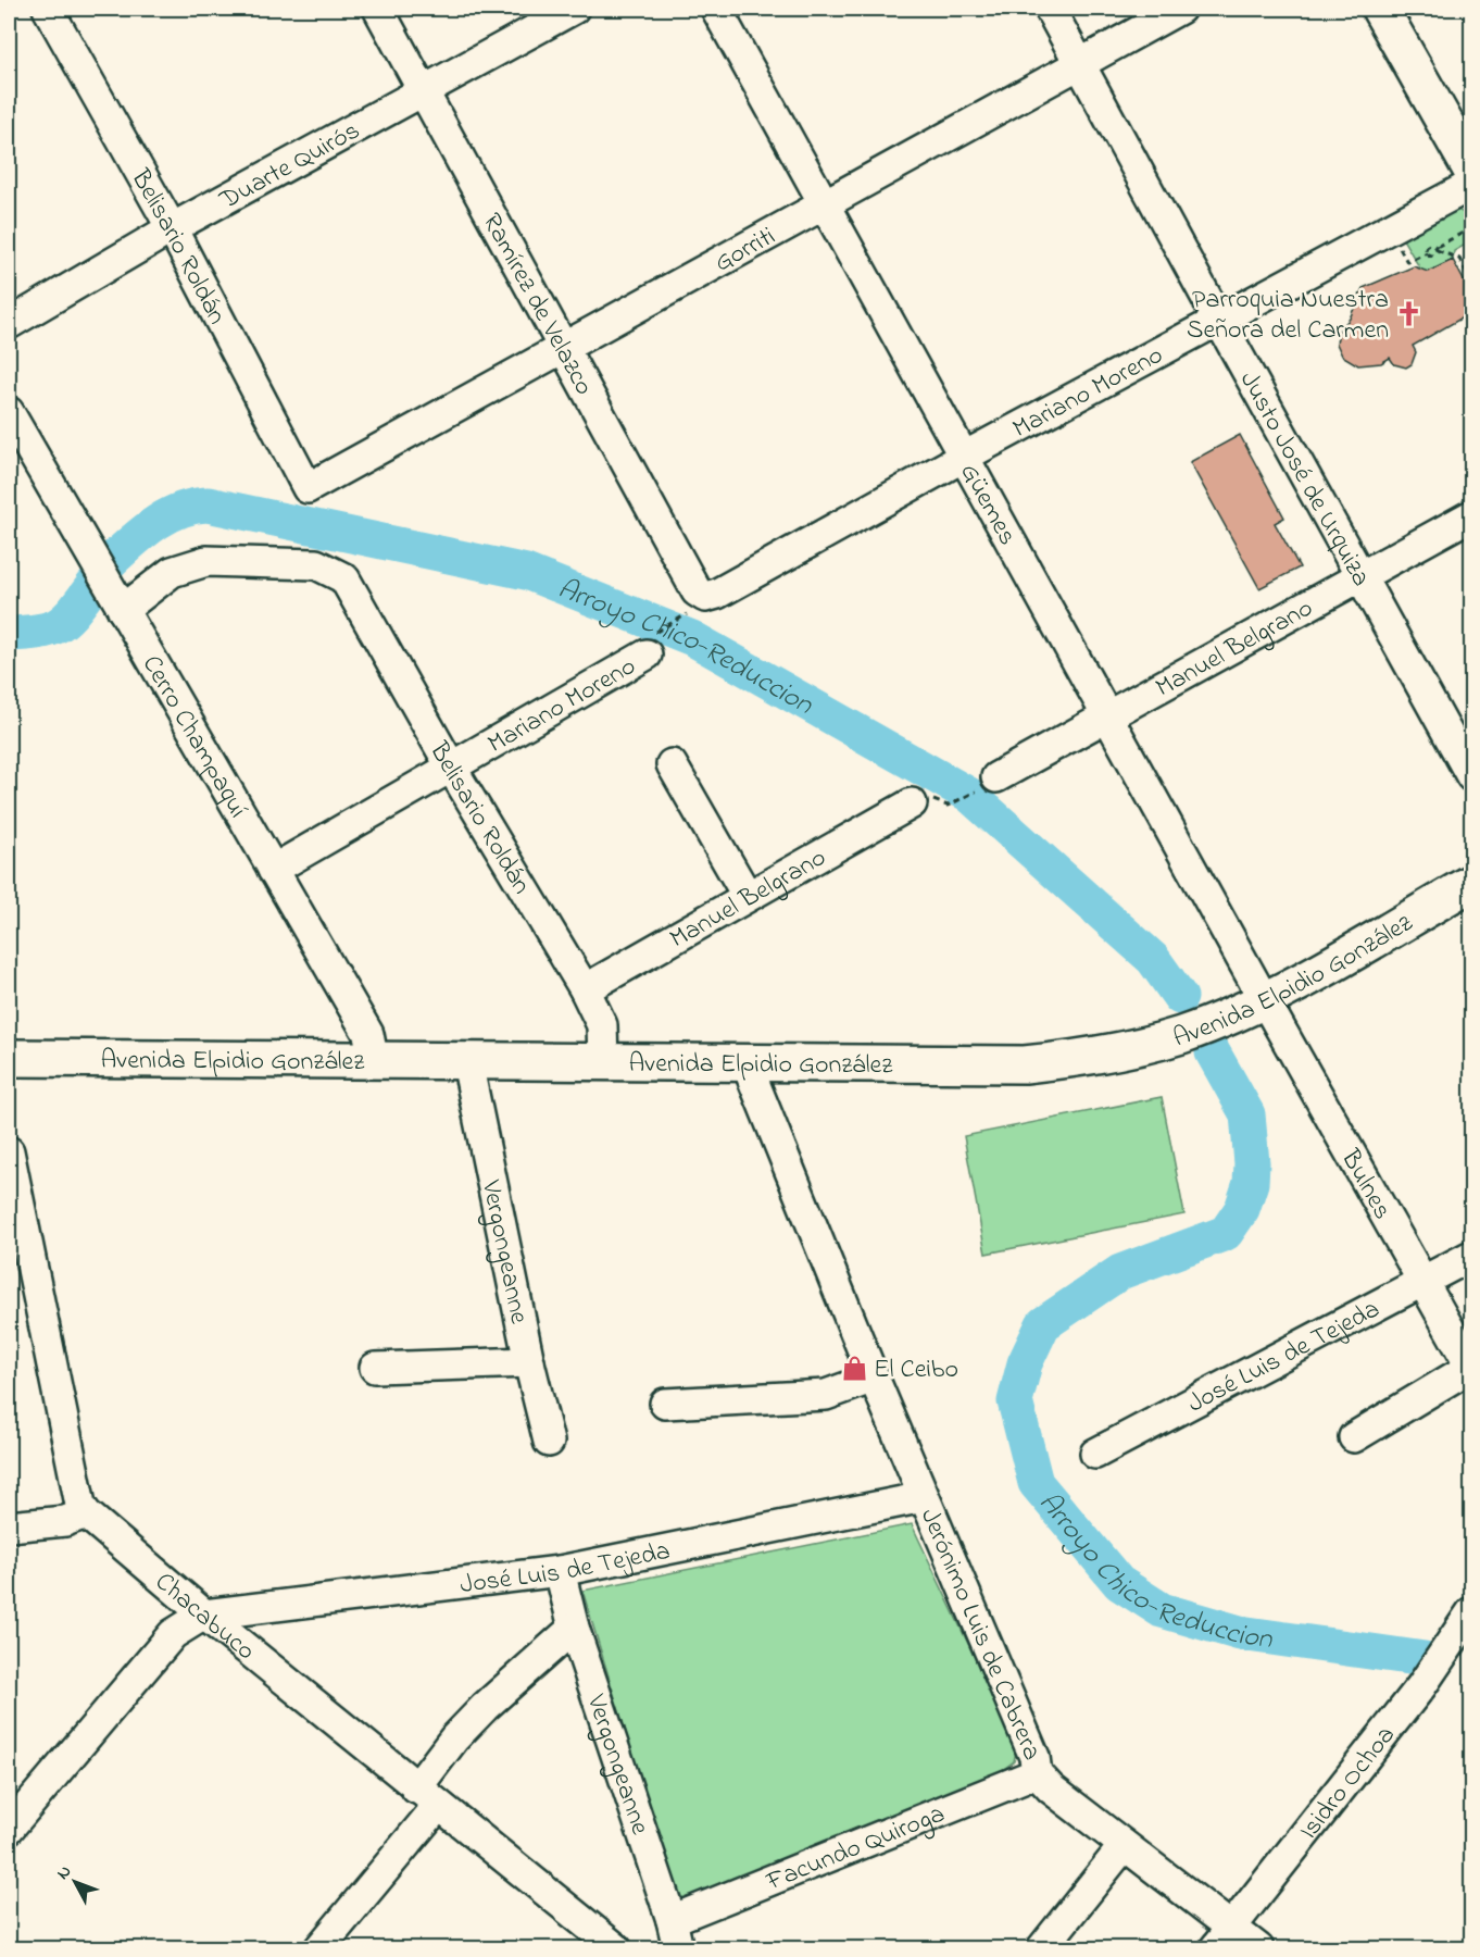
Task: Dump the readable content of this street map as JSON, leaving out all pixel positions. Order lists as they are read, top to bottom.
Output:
{
  "streets": {
    "main road": ["Avenida Elpidio González"],
    "street": [
      "Duarte Quirós",
      "Belisario Roldán",
      "Gorriti",
      "Ramírez de Velazco",
      "Mariano Moreno",
      "Justo José de Urquiza",
      "Güemes",
      "Manuel Belgrano",
      "Cerro Champaquí",
      "Bulnes",
      "Vergongeanne",
      "José Luis de Tejeda",
      "Chacabuco",
      "Jerónimo Luis de Cabrera",
      "Isidro Ochoa",
      "Facundo Quiroga"
    ]
  },
  "crossings": [
    ["Duarte Quirós", "Belisario Roldán"],
    ["Duarte Quirós", "Ramírez de Velazco"],
    ["Belisario Roldán", "Gorriti"],
    ["Belisario Roldán", "Mariano Moreno"],
    ["Belisario Roldán", "Manuel Belgrano"],
    ["Belisario Roldán", "Cerro Champaquí"],
    ["Belisario Roldán", "Avenida Elpidio González"],
    ["Gorriti", "Ramírez de Velazco"],
    ["Gorriti", "Justo José de Urquiza"],
    ["Gorriti", "Güemes"],
    ["Ramírez de Velazco", "Mariano Moreno"],
    ["Mariano Moreno", "Justo José de Urquiza"],
    ["Mariano Moreno", "Güemes"],
    ["Mariano Moreno", "Cerro Champaquí"],
    ["Justo José de Urquiza", "Manuel Belgrano"],
    ["Güemes", "Manuel Belgrano"],
    ["Güemes", "Avenida Elpidio González"],
    ["Güemes", "Bulnes"],
    ["Cerro Champaquí", "Avenida Elpidio González"],
    ["Avenida Elpidio González", "Bulnes"],
    ["Avenida Elpidio González", "Vergongeanne"],
    ["Avenida Elpidio González", "Jerónimo Luis de Cabrera"],
    ["Bulnes", "José Luis de Tejeda"],
    ["Vergongeanne", "José Luis de Tejeda"],
    ["Vergongeanne", "Facundo Quiroga"],
    ["José Luis de Tejeda", "Chacabuco"],
    ["José Luis de Tejeda", "Jerónimo Luis de Cabrera"],
    ["Jerónimo Luis de Cabrera", "Isidro Ochoa"],
    ["Jerónimo Luis de Cabrera", "Facundo Quiroga"]
  ],
  "water": ["Arroyo Chico-Reduccion"],
  "places": {
    "church": ["Parroquia Nuestra Señora del Carmen"],
    "shop": ["El Ceibo"]
  },
  "north": "top left"
}
